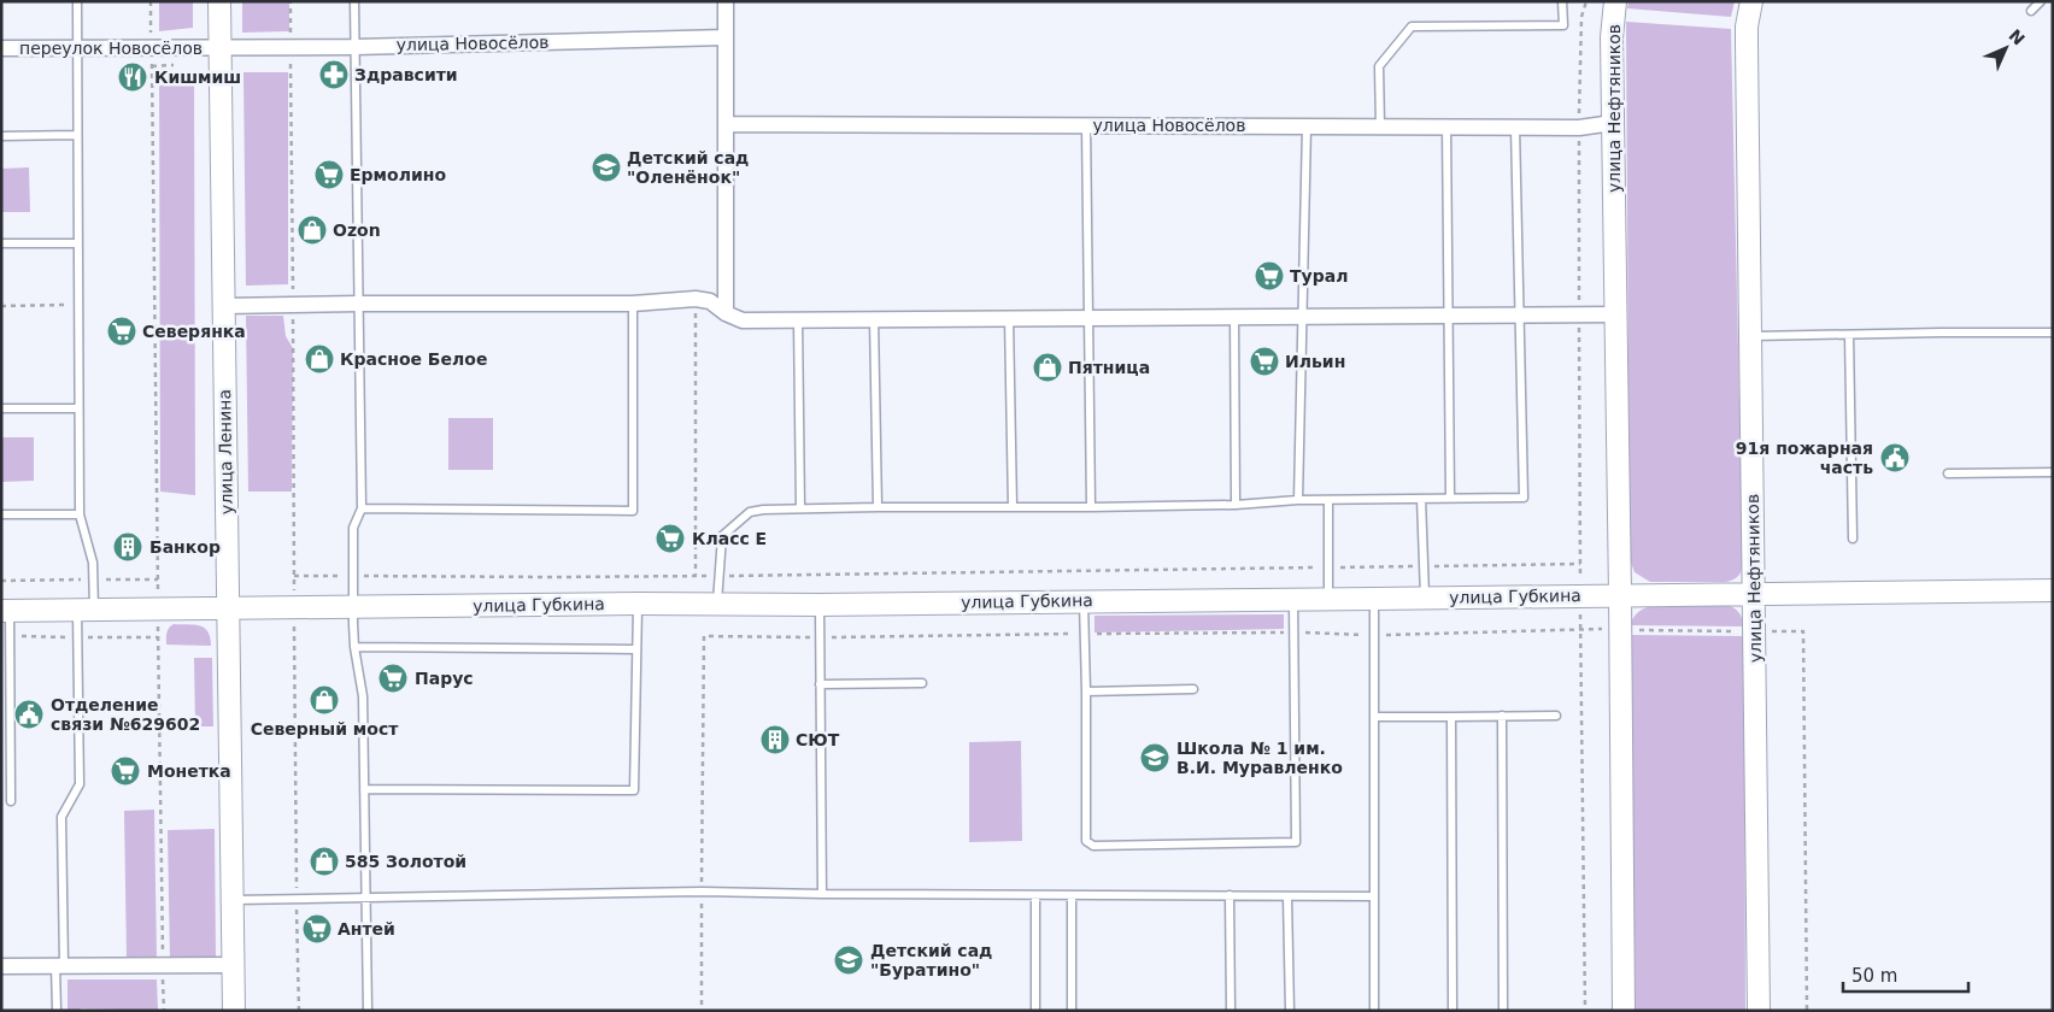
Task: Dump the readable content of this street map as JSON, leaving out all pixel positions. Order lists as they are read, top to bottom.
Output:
{
  "streets": {
    "main road": ["улица Нефтяников", "улица Ленина", "улица Губкина"],
    "street": ["улица Новосёлов", "переулок Новосёлов"]
  },
  "crossings": [
    ["улица Новосёлов", "переулок Новосёлов"],
    ["улица Новосёлов", "улица Нефтяников"],
    ["улица Новосёлов", "улица Ленина"],
    ["переулок Новосёлов", "улица Ленина"],
    ["улица Нефтяников", "улица Губкина"],
    ["улица Ленина", "улица Губкина"]
  ],
  "places": {
    "pharmacy": ["Здравсити"],
    "restaurant": ["Кишмиш"],
    "school or university": ["Детский сад \"Оленёнок\"", "Школа № 1 им. В.И. Муравленко", "Детский сад \"Буратино\""],
    "supermarket": [
      "Ермолино",
      "Турал",
      "Северянка",
      "Ильин",
      "Класс Е",
      "Парус",
      "Монетка",
      "Антей"
    ],
    "shop": [
      "Ozon",
      "Красное Белое",
      "Пятница",
      "Северный мост",
      "585 Золотой"
    ],
    "public building": ["91я пожарная часть", "Отделение связи №629602"],
    "building": ["Банкор", "СЮТ"]
  },
  "scale_bar": "50 m",
  "north": "top right"
}
